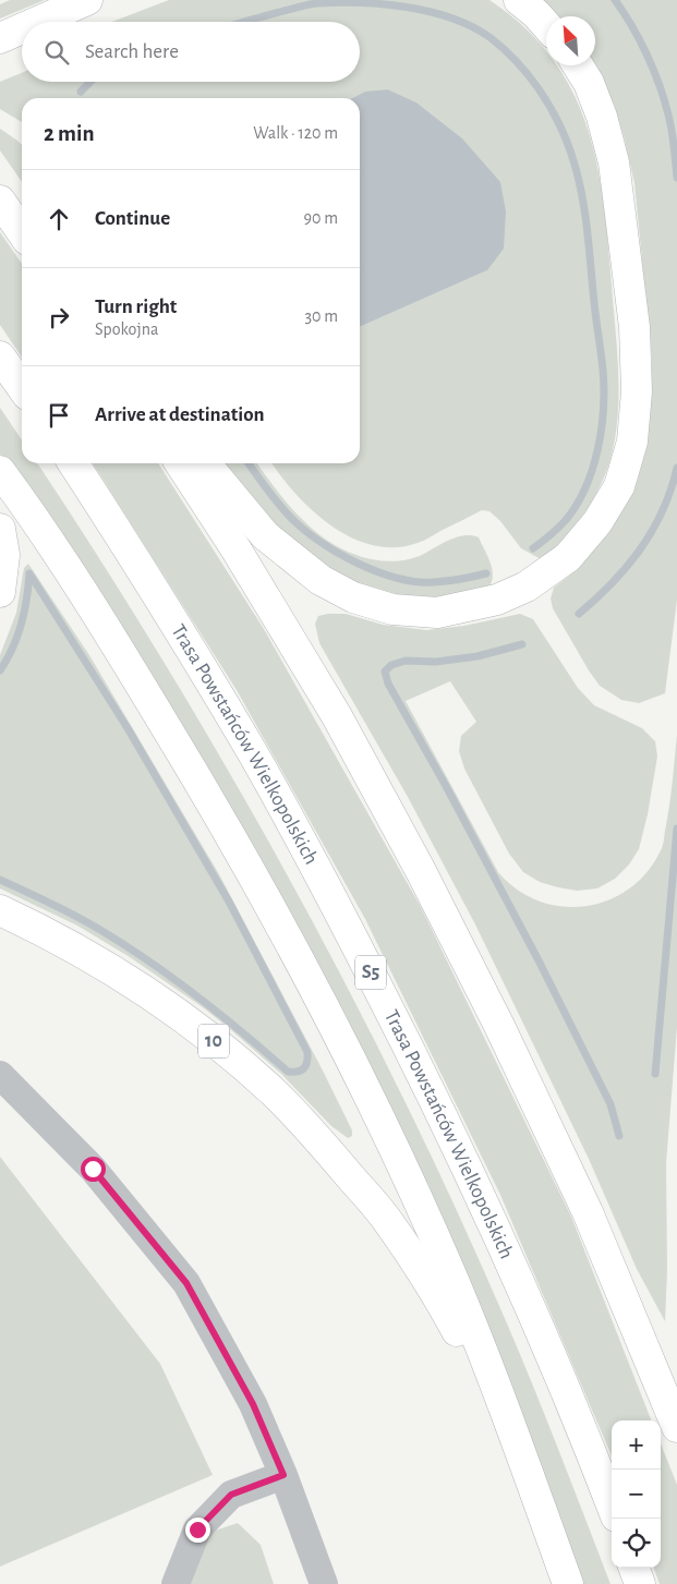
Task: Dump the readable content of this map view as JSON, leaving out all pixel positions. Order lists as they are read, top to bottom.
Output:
{
  "streets": {
    "main road": ["Trasa Powstańców Wielkopolskich", "S5", "10"]
  },
  "north": "top left",
  "page": {
    "search": "Search here",
    "heading": ["2 min", "Walk · 120 m"],
    "list": [
      ["Continue", "90 m"],
      ["Turn right", "Spokojna", "30 m"],
      "Arrive at destination"
    ],
    "map_buttons": ["+", "−"]
  }
}
